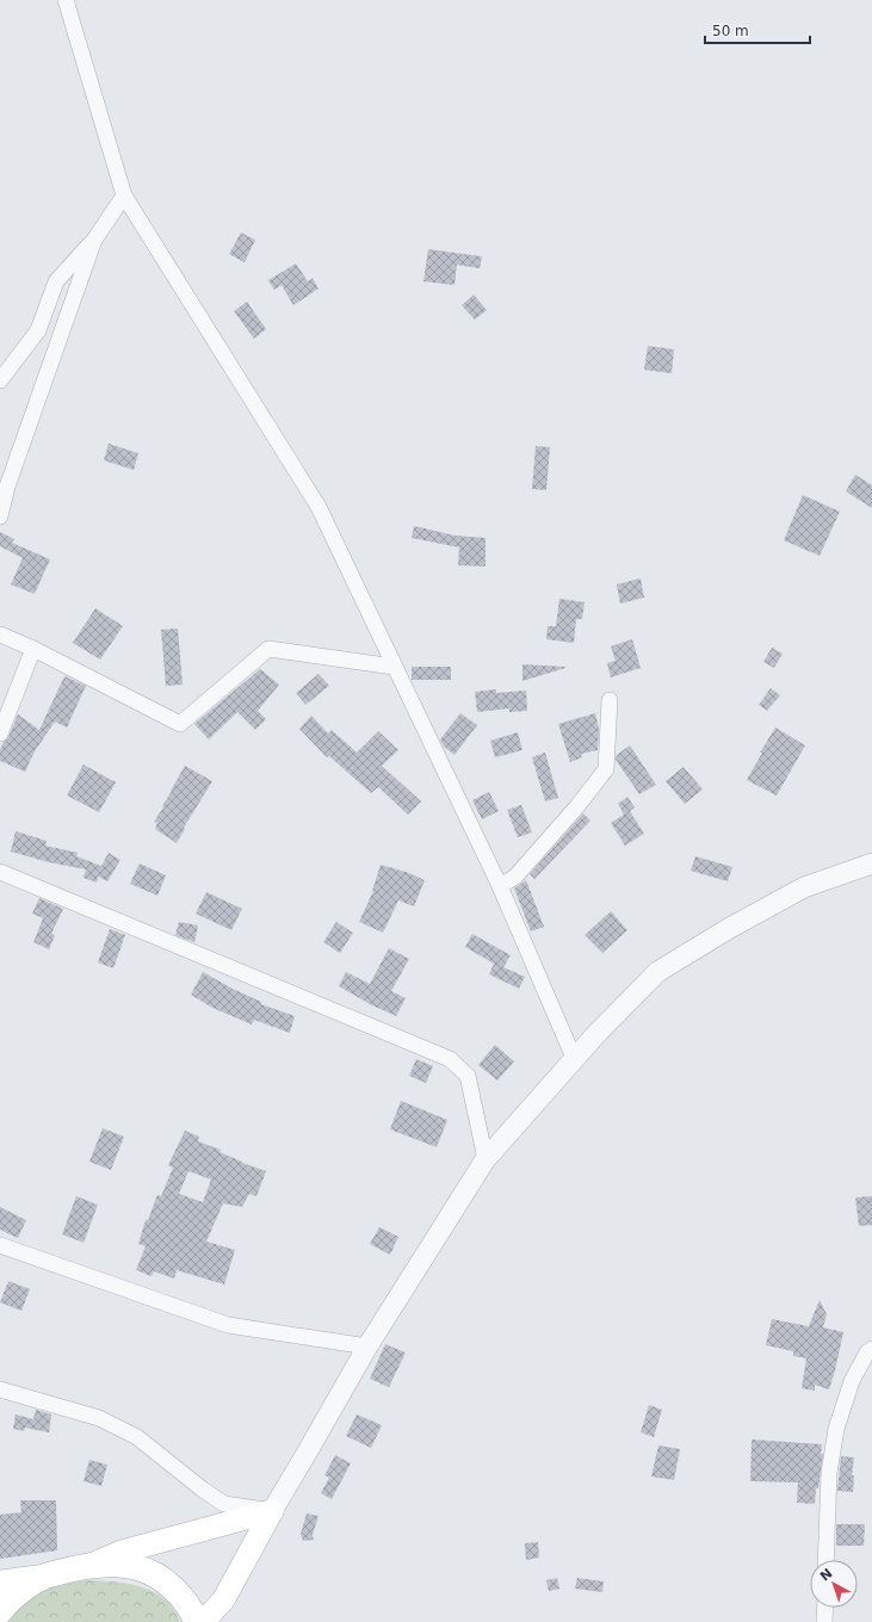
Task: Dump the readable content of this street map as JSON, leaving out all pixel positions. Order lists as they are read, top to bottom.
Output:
{
  "scale_bar": "50 m",
  "north": "top left"
}
